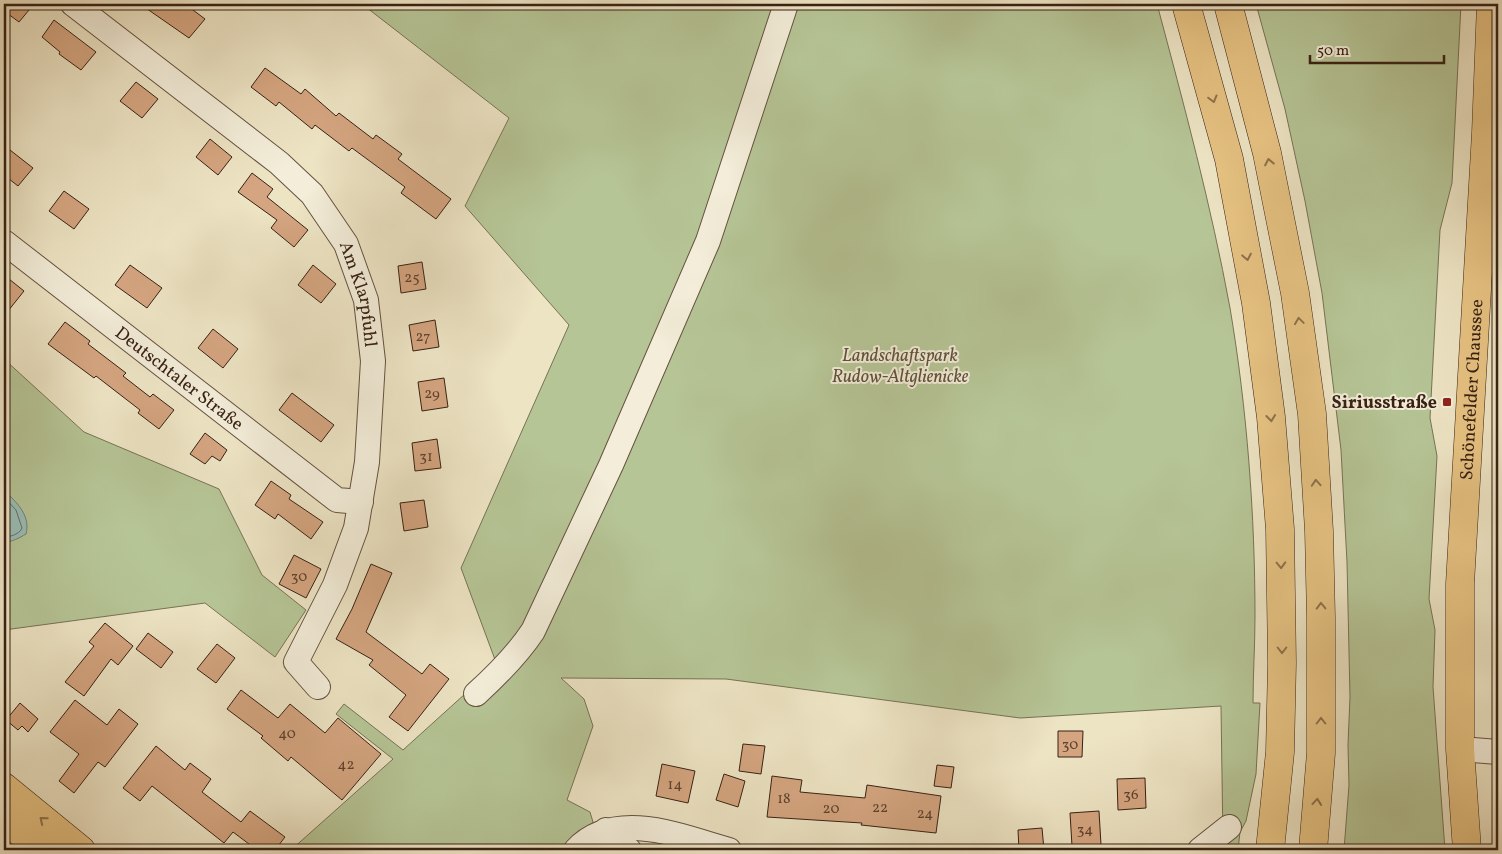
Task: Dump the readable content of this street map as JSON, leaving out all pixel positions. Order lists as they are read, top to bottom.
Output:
{
  "streets": {
    "main road": ["Schönefelder Chaussee"],
    "street": ["Am Klarpfuhl", "Deutschtaler Straße"]
  },
  "crossings": [
    ["Am Klarpfuhl", "Deutschtaler Straße"]
  ],
  "parks": ["Landschaftspark Rudow-Altglienicke"],
  "places": {
    "transit": ["Siriusstraße"]
  },
  "house_numbers": [
    "25",
    "27",
    "29",
    "31",
    "30",
    "40",
    "30",
    "42",
    "14",
    "36",
    "18",
    "22",
    "20",
    "24",
    "34"
  ],
  "scale_bar": "50 m"
}
